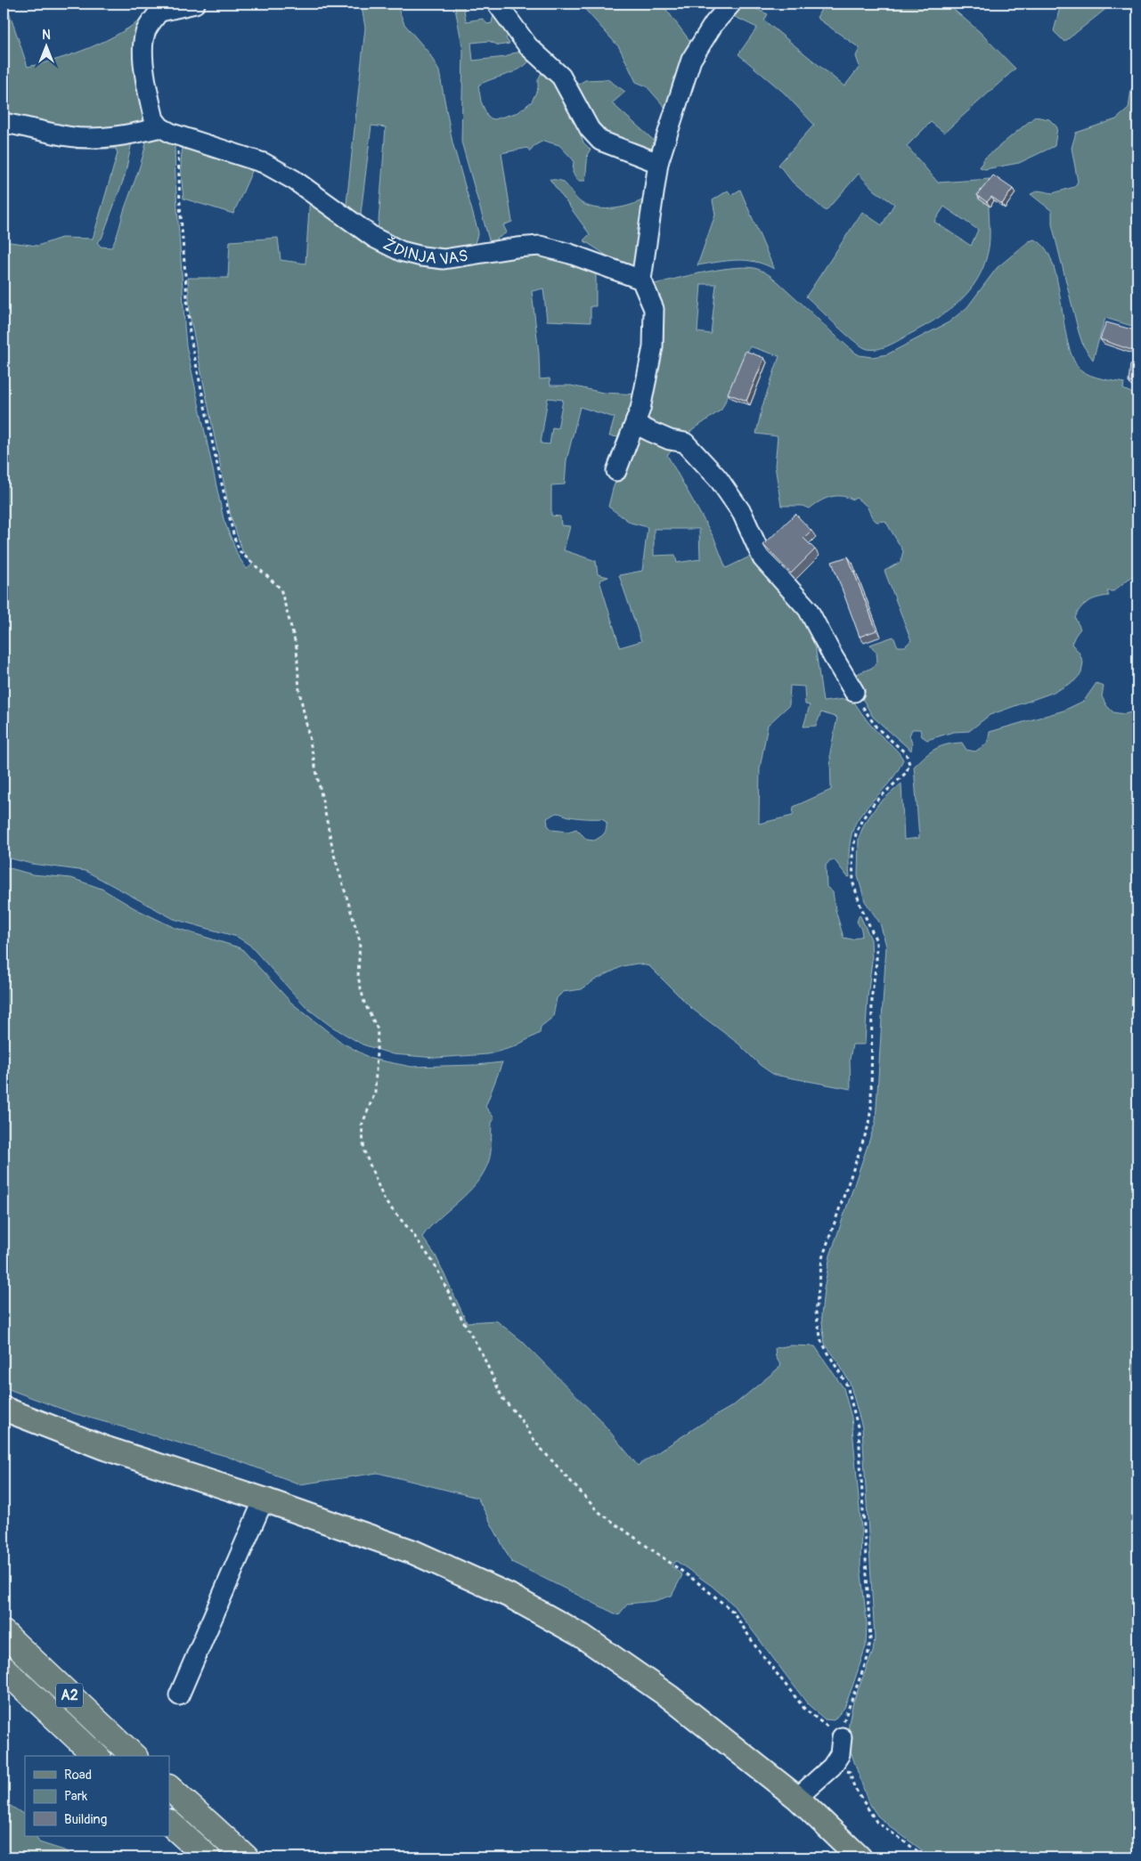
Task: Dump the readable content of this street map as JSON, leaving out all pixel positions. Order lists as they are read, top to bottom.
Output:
{
  "streets": {
    "highway": ["A2"],
    "street": ["ŽDINJA VAS"]
  },
  "legend": ["Road", "Park", "Building"],
  "north": "top"
}
